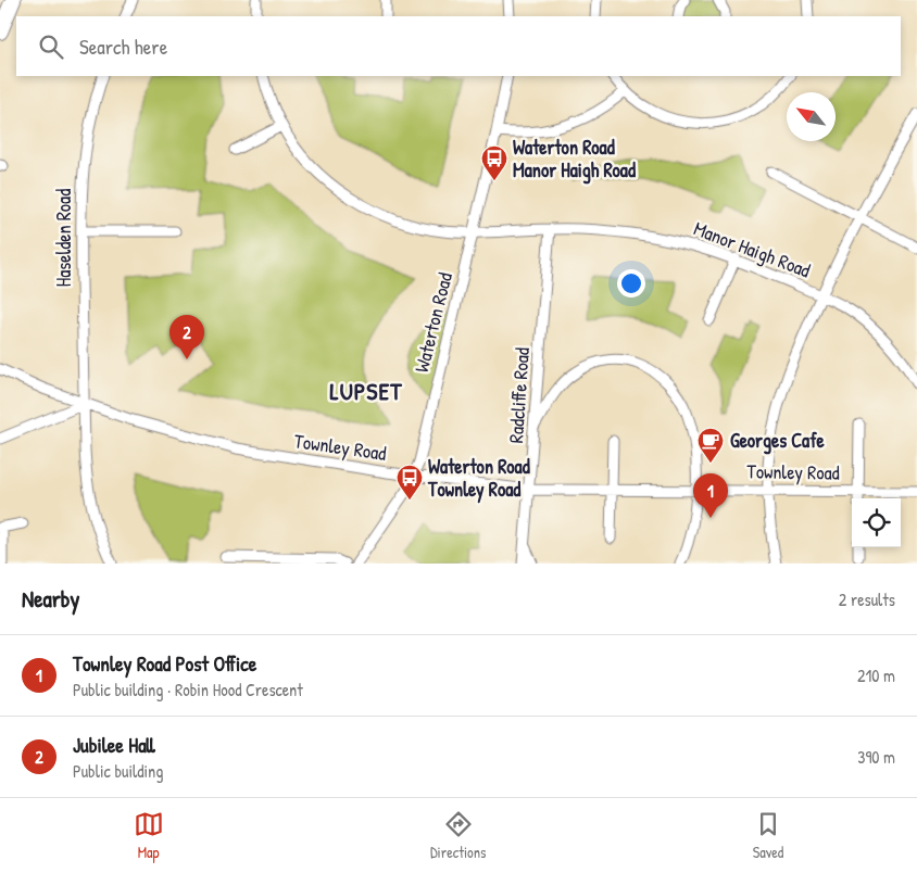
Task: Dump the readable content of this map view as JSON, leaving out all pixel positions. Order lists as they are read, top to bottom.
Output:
{
  "streets": {
    "street": [
      "Haselden Road",
      "Manor Haigh Road",
      "Waterton Road",
      "Radcliffe Road",
      "Townley Road"
    ]
  },
  "crossings": [
    ["Haselden Road", "Townley Road"],
    ["Manor Haigh Road", "Waterton Road"],
    ["Manor Haigh Road", "Radcliffe Road"],
    ["Waterton Road", "Townley Road"],
    ["Radcliffe Road", "Townley Road"]
  ],
  "districts": ["LUPSET"],
  "places": {
    "bus stop": ["Waterton Road Manor Haigh Road", "Waterton Road Townley Road"],
    "cafe": ["Georges Cafe"]
  },
  "north": "top left",
  "page": {
    "search": "Search here",
    "pins": ["2", "1"],
    "heading": ["Nearby", "2 results"],
    "list": [
      {
        "mark": "1",
        "name": "Townley Road Post Office",
        "note": "Public building · Robin Hood Crescent",
        "value": "210 m"
      },
      {
        "mark": "2",
        "name": "Jubilee Hall",
        "note": "Public building",
        "value": "390 m"
      }
    ],
    "nav": ["Map", "Directions", "Saved"]
  }
}
